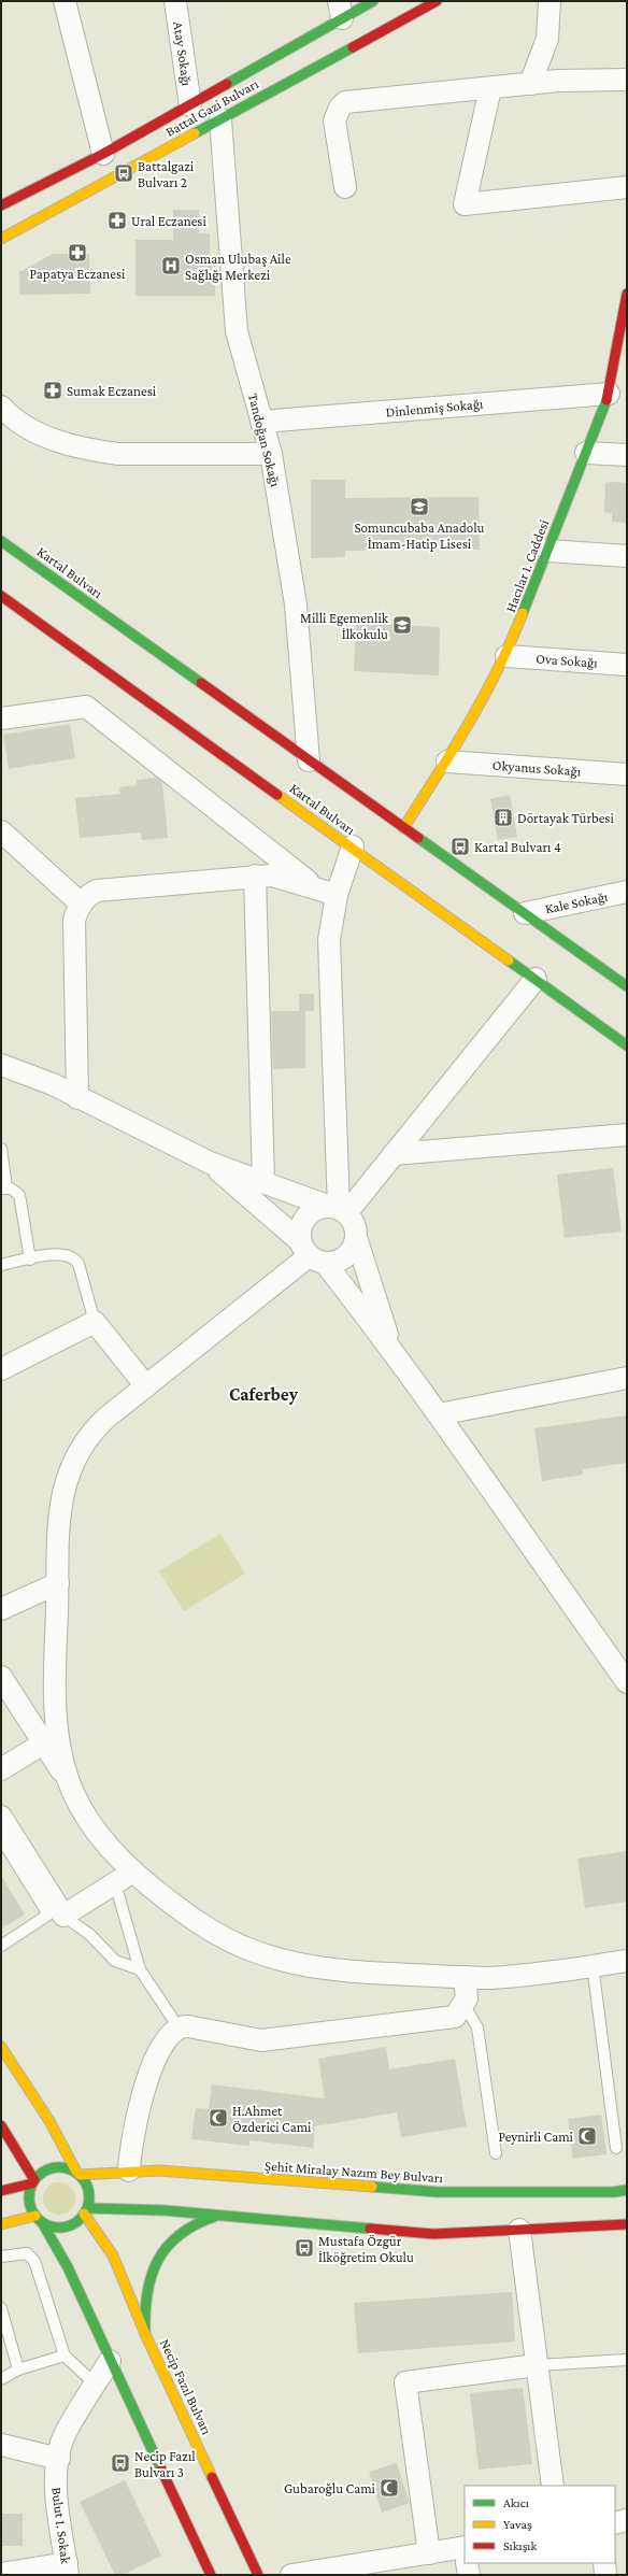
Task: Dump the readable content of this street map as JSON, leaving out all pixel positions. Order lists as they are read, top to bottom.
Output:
{
  "streets": {
    "main road": [
      "Battal Gazi Bulvarı",
      "Hacılar 1. Caddesi",
      "Kartal Bulvarı",
      "Şehit Miralay Nazım Bey Bulvarı",
      "Necip Fazıl Bulvarı"
    ],
    "street": [
      "Atay Sokağı",
      "Dinlenmiş Sokağı",
      "Tandoğan Sokağı",
      "Ova Sokağı",
      "Okyanus Sokağı",
      "Kale Sokağı",
      "Bulut 1. Sokak"
    ]
  },
  "crossings": [
    ["Atay Sokağı", "Battal Gazi Bulvarı"],
    ["Battal Gazi Bulvarı", "Tandoğan Sokağı"],
    ["Dinlenmiş Sokağı", "Tandoğan Sokağı"],
    ["Dinlenmiş Sokağı", "Hacılar 1. Caddesi"],
    ["Tandoğan Sokağı", "Kartal Bulvarı"],
    ["Hacılar 1. Caddesi", "Kartal Bulvarı"],
    ["Hacılar 1. Caddesi", "Ova Sokağı"],
    ["Hacılar 1. Caddesi", "Okyanus Sokağı"],
    ["Kartal Bulvarı", "Kale Sokağı"],
    ["Şehit Miralay Nazım Bey Bulvarı", "Necip Fazıl Bulvarı"]
  ],
  "districts": ["Caferbey"],
  "places": {
    "bus stop": [
      "Battalgazi Bulvarı 2",
      "Kartal Bulvarı 4",
      "Mustafa Özgür İlköğretim Okulu",
      "Necip Fazıl Bulvarı 3"
    ],
    "pharmacy": ["Ural Eczanesi", "Papatya Eczanesi", "Sumak Eczanesi"],
    "hospital": ["Osman Ulubaş Aile Sağlığı Merkezi"],
    "school or university": ["Somuncubaba Anadolu İmam-Hatip Lisesi", "Milli Egemenlik İlkokulu"],
    "building": ["Dörtayak Türbesi"],
    "mosque": ["H.Ahmet Özderici Cami", "Peynirli Cami", "Gubaroğlu Cami"]
  },
  "legend": ["Akıcı", "Yavaş", "Sıkışık"]
}
